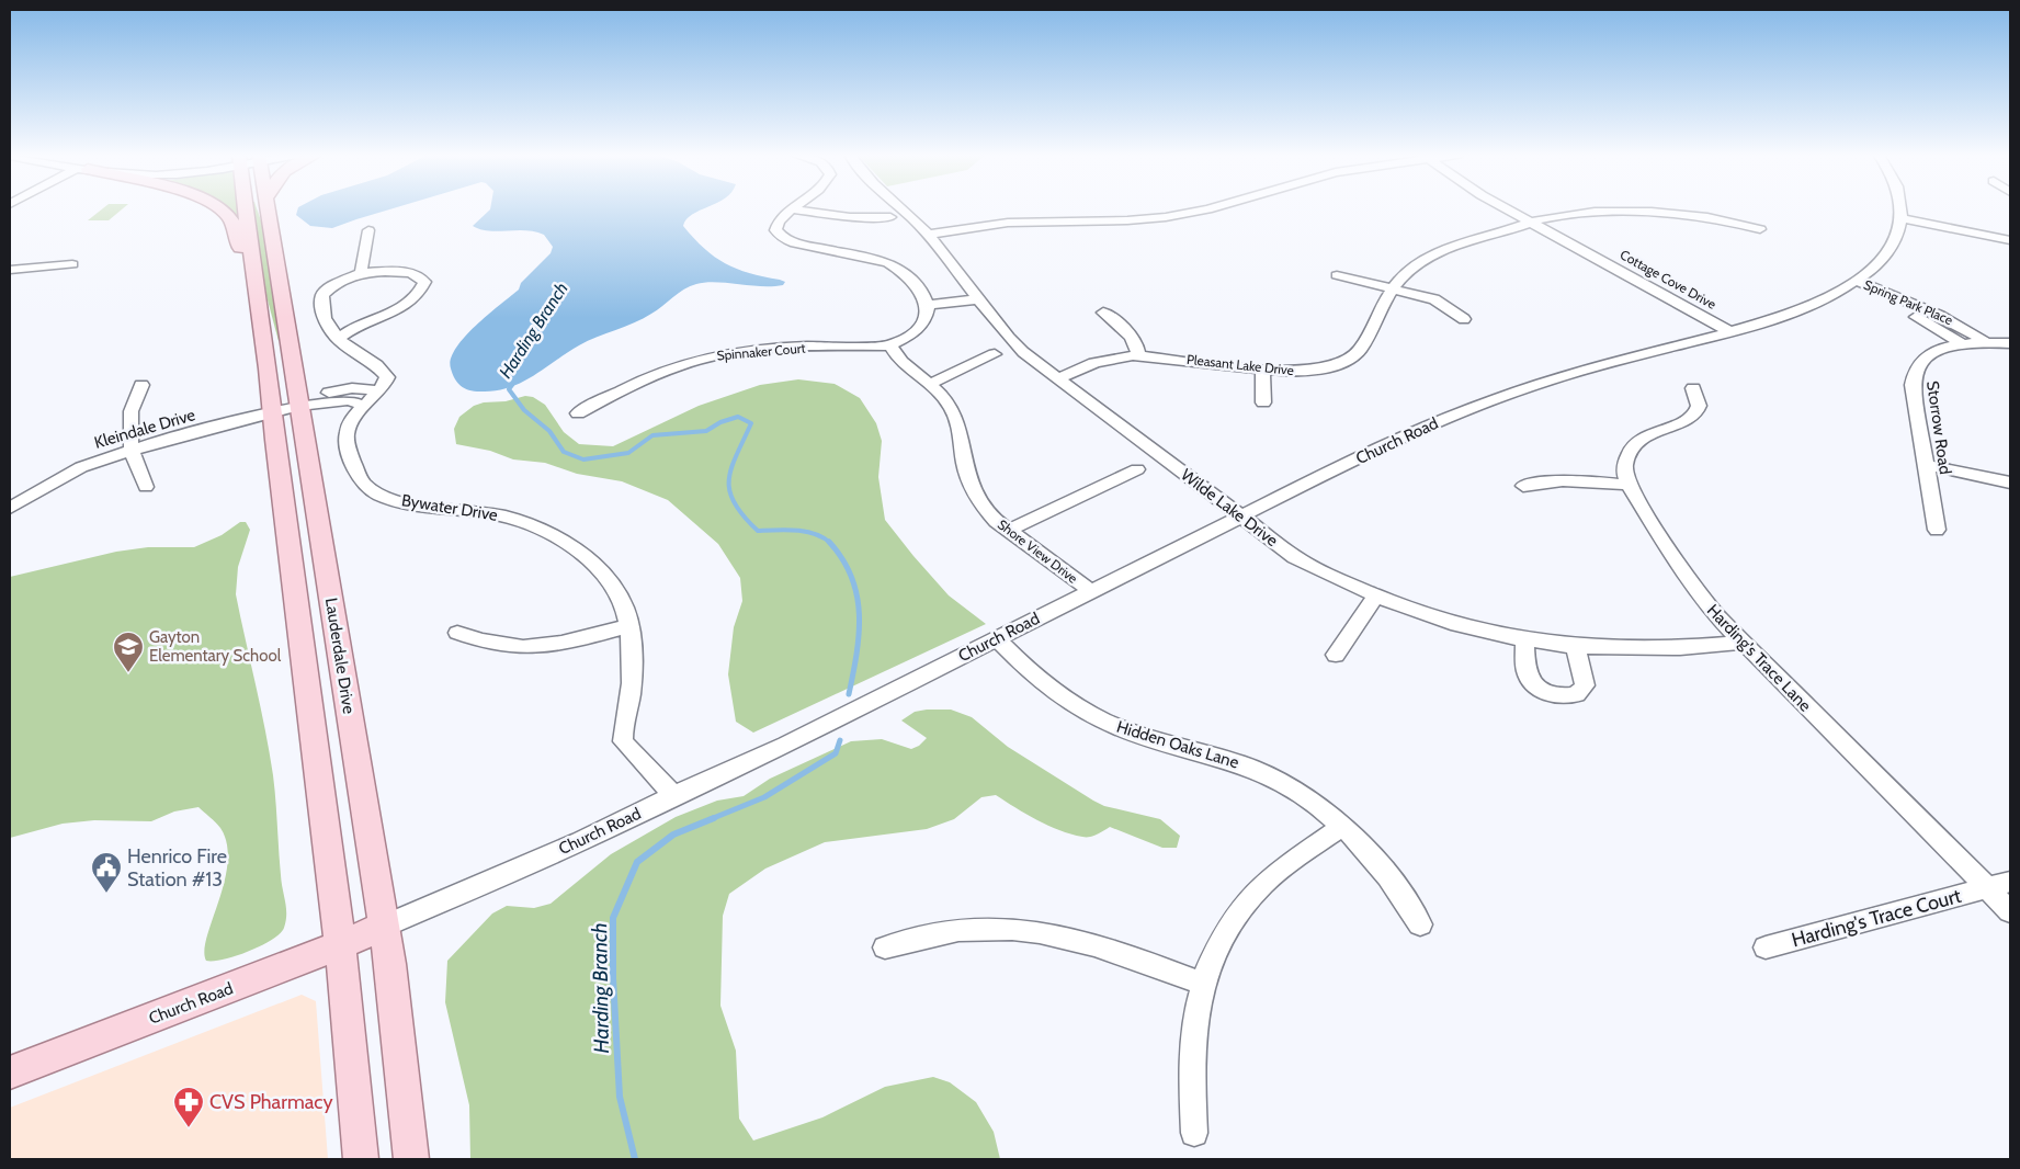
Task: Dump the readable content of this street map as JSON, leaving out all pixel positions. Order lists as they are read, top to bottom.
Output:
{
  "streets": {
    "main road": ["Church Road", "Lauderdale Drive"],
    "street": [
      "Cottage Cove Drive",
      "Spring Park Place",
      "Spinnaker Court",
      "Pleasant Lake Drive",
      "Storrow Road",
      "Kleindale Drive",
      "Bywater Drive",
      "Wilde Lake Drive",
      "Shore View Drive",
      "Harding's Trace Lane",
      "Hidden Oaks Lane",
      "Harding's Trace Court"
    ]
  },
  "crossings": [
    ["Cottage Cove Drive", "Pleasant Lake Drive"],
    ["Cottage Cove Drive", "Church Road"],
    ["Spring Park Place", "Storrow Road"],
    ["Spring Park Place", "Church Road"],
    ["Spinnaker Court", "Shore View Drive"],
    ["Pleasant Lake Drive", "Wilde Lake Drive"],
    ["Kleindale Drive", "Bywater Drive"],
    ["Kleindale Drive", "Lauderdale Drive"],
    ["Church Road", "Bywater Drive"],
    ["Church Road", "Wilde Lake Drive"],
    ["Church Road", "Shore View Drive"],
    ["Church Road", "Lauderdale Drive"],
    ["Church Road", "Hidden Oaks Lane"],
    ["Wilde Lake Drive", "Harding's Trace Lane"],
    ["Harding's Trace Lane", "Harding's Trace Court"]
  ],
  "water": ["Harding Branch"],
  "places": {
    "school or university": ["Gayton Elementary School"],
    "public building": ["Henrico Fire Station #13"],
    "pharmacy": ["CVS Pharmacy"]
  }
}
